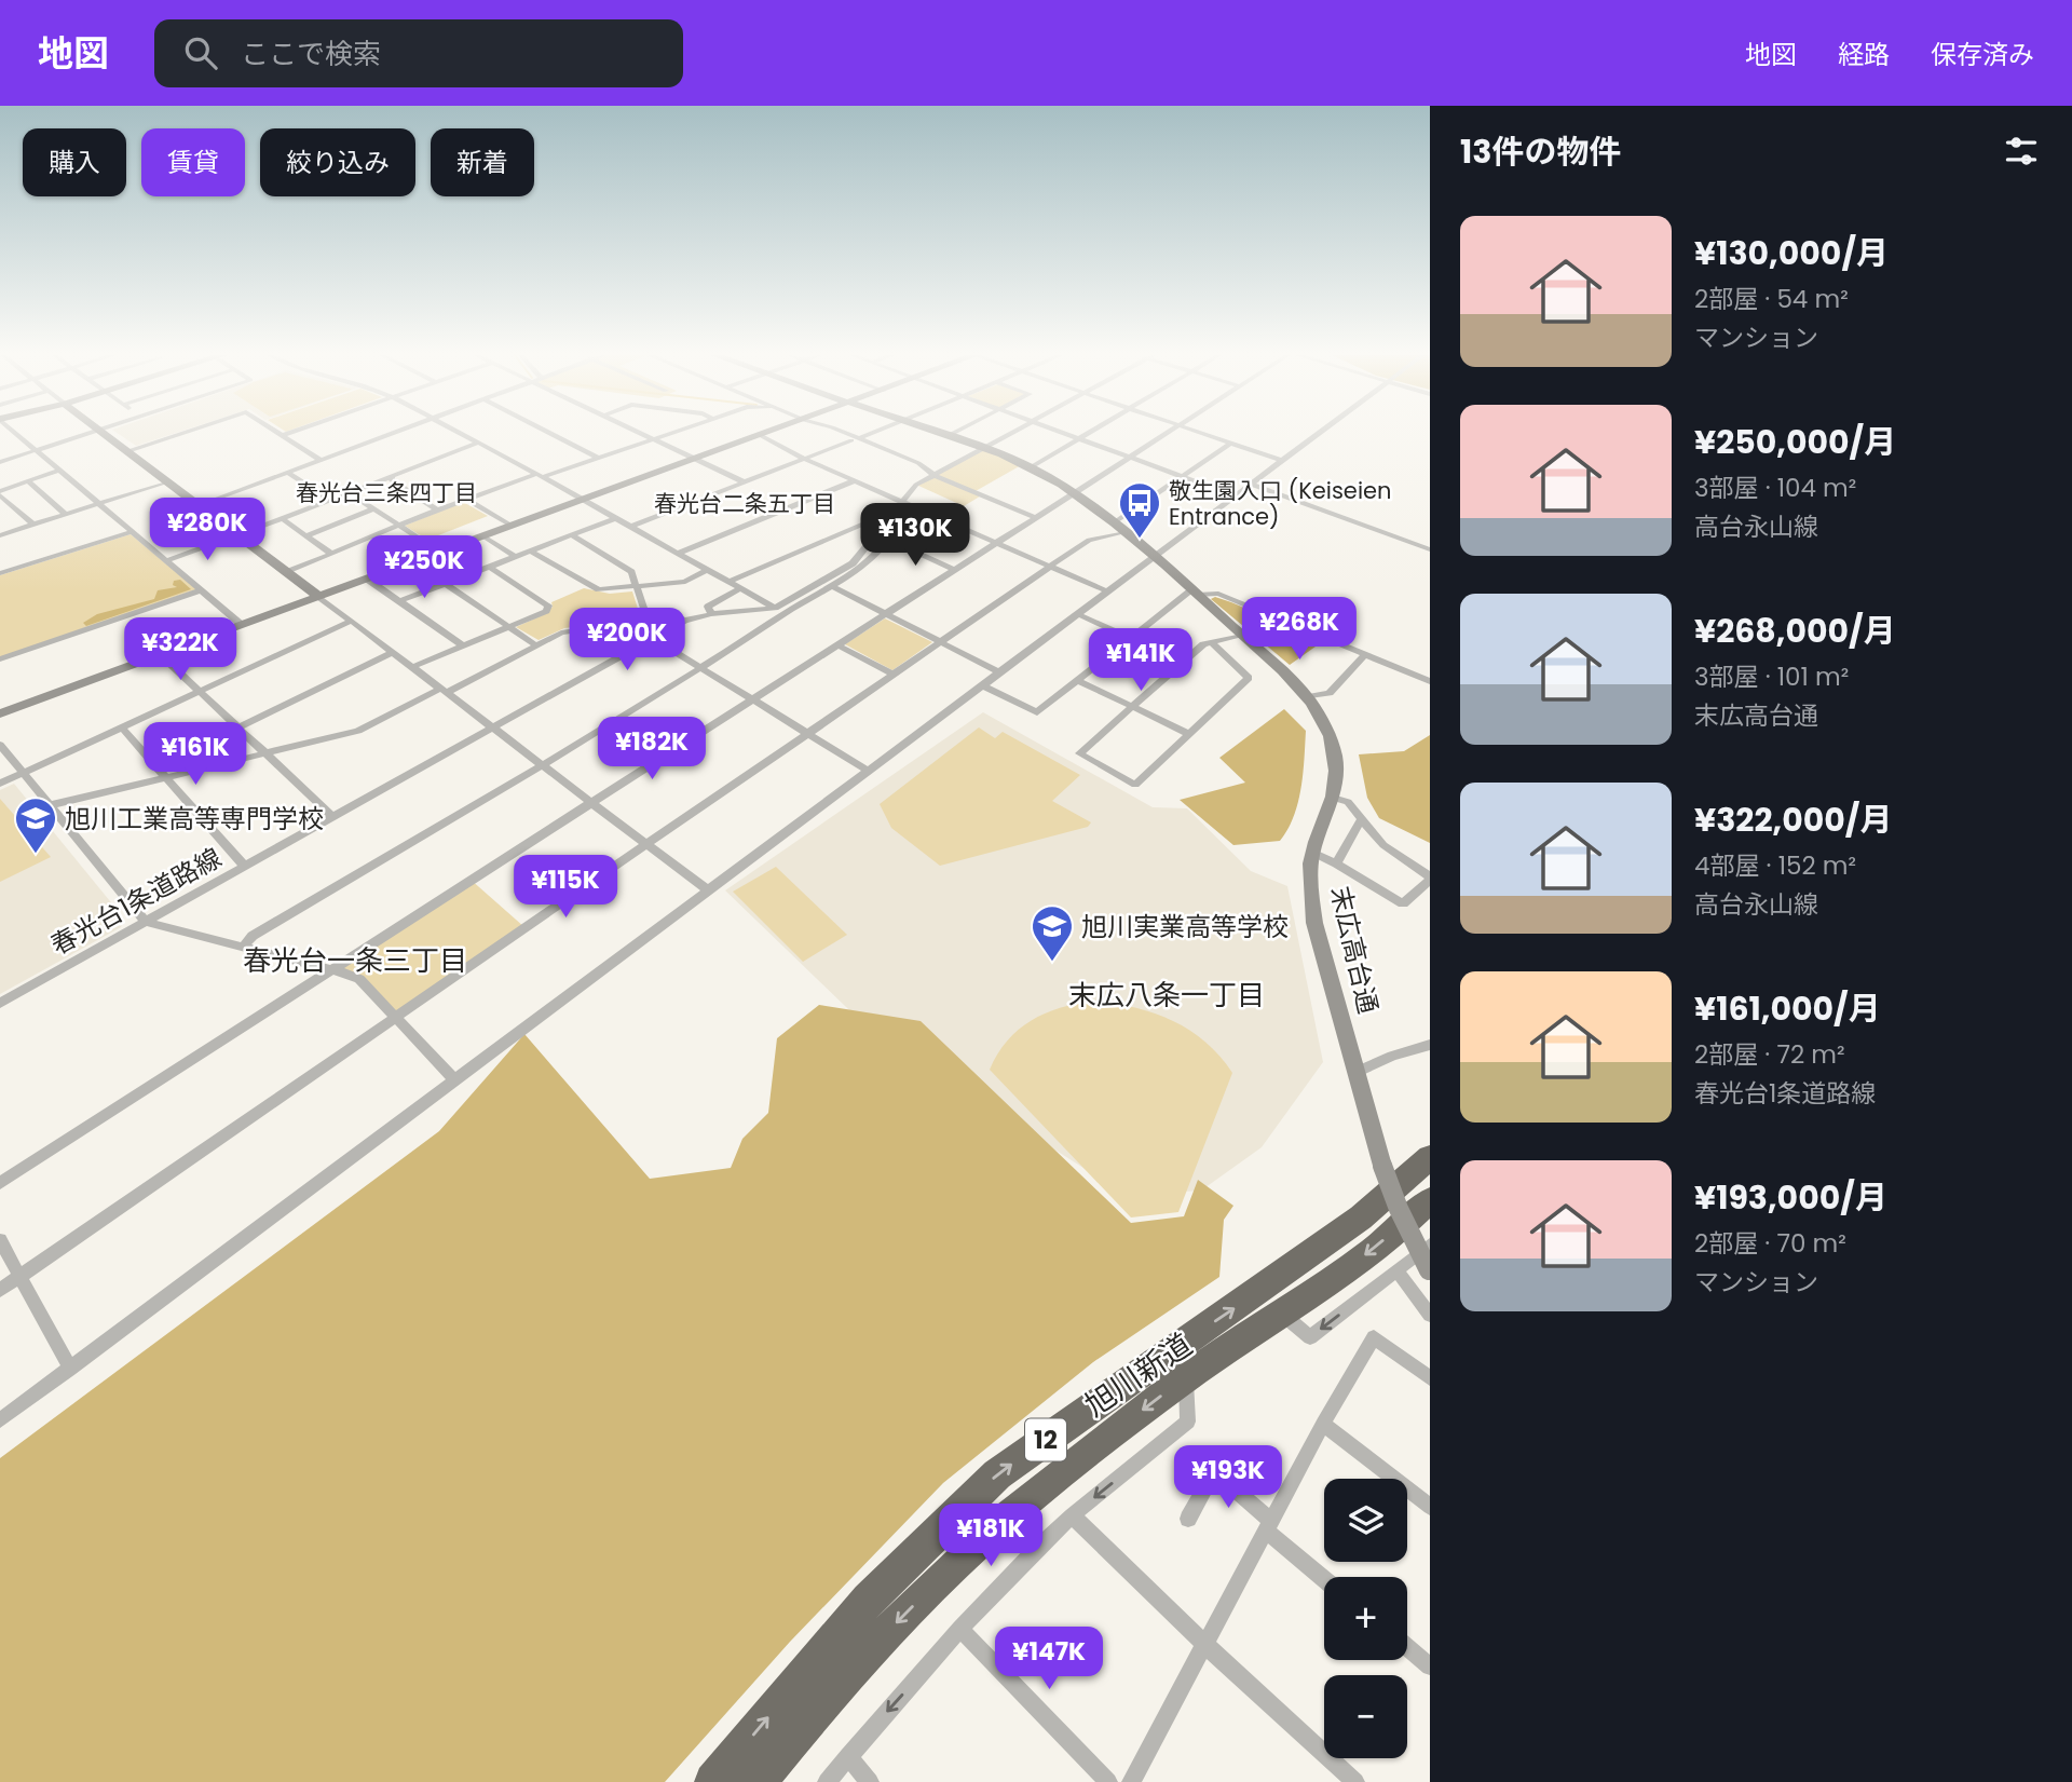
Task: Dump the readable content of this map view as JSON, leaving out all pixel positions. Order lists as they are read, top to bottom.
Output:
{
  "streets": {
    "highway": ["旭川新道", "12"],
    "street": ["春光台1条道路線", "末広高台通"]
  },
  "districts": [
    "春光台三条四丁目",
    "春光台二条五丁目",
    "春光台一条三丁目",
    "末広八条一丁目"
  ],
  "places": {
    "bus stop": ["敬生園入口 (Keiseien Entrance)"],
    "school or university": ["旭川工業高等専門学校", "旭川実業高等学校"]
  },
  "page": {
    "header": "地図",
    "search": "ここで検索",
    "nav": ["地図", "経路", "保存済み"],
    "heading": "13件の物件",
    "chip": [
      "購入",
      "賃貸",
      "絞り込み",
      "新着"
    ],
    "list": [
      {
        "name": "¥130,000/月",
        "note": "2部屋 · 54 m² · マンション"
      },
      {
        "name": "¥250,000/月",
        "note": "3部屋 · 104 m² · 高台永山線"
      },
      {
        "name": "¥268,000/月",
        "note": "3部屋 · 101 m² · 末広高台通"
      },
      {
        "name": "¥322,000/月",
        "note": "4部屋 · 152 m² · 高台永山線"
      },
      {
        "name": "¥161,000/月",
        "note": "2部屋 · 72 m² · 春光台1条道路線"
      },
      {
        "name": "¥193,000/月",
        "note": "2部屋 · 70 m² · マンション"
      }
    ],
    "price": [
      "¥280K",
      "¥130K",
      "¥250K",
      "¥268K",
      "¥200K",
      "¥322K",
      "¥141K",
      "¥182K",
      "¥161K",
      "¥115K",
      "¥193K",
      "¥181K",
      "¥147K"
    ],
    "map_buttons": ["+", "−"]
  }
}
